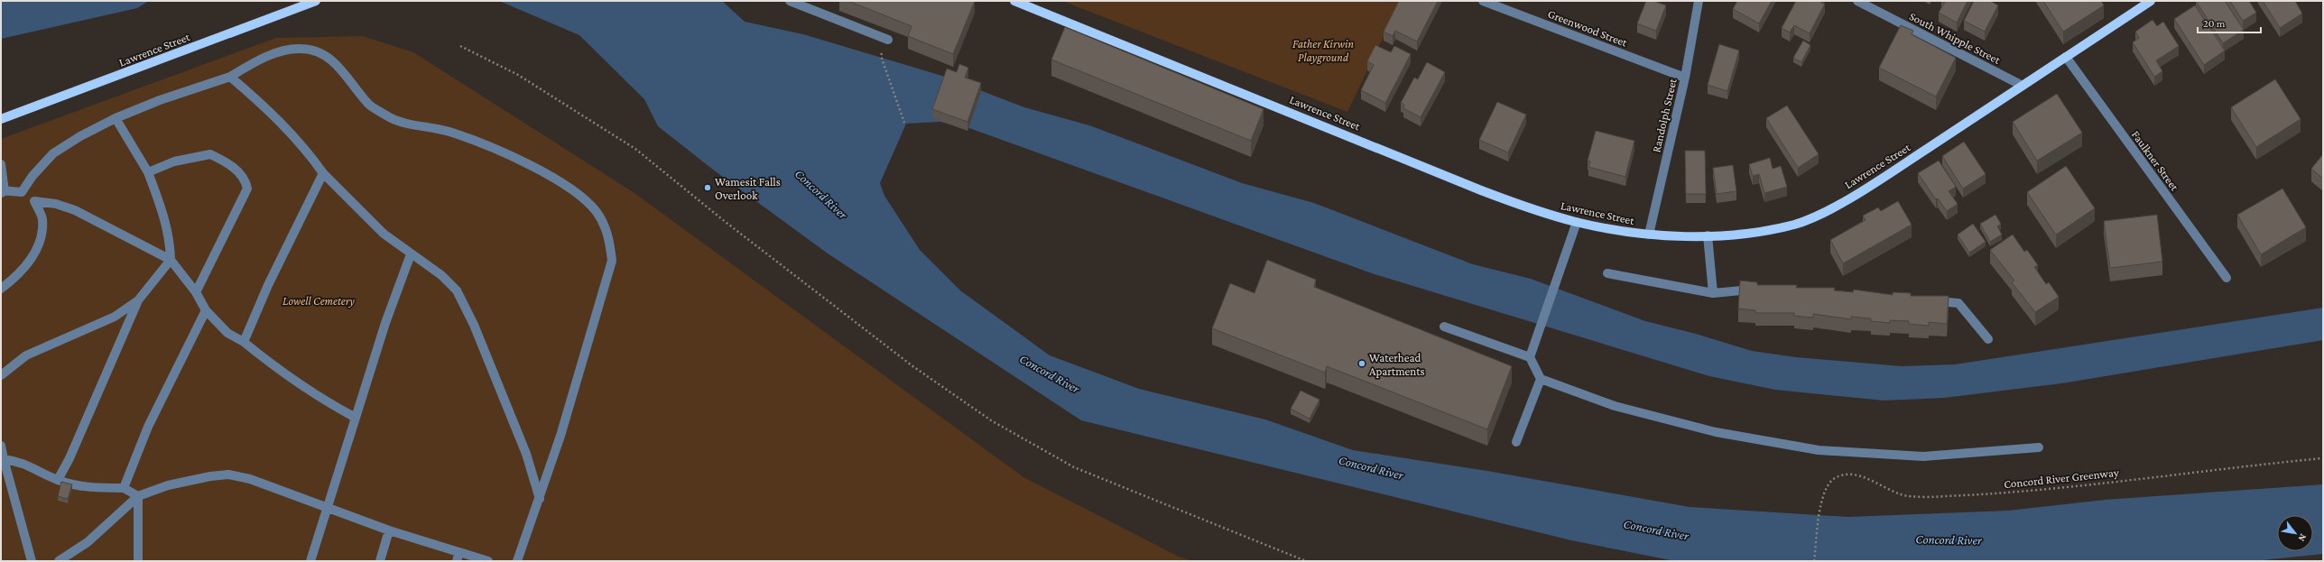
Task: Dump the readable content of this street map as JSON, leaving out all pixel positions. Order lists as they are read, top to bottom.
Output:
{
  "streets": {
    "main road": ["Lawrence Street"],
    "street": [
      "Greenwood Street",
      "South Whipple Street",
      "Randolph Street",
      "Faulkner Street"
    ],
    "path": ["Concord River Greenway"]
  },
  "crossings": [
    ["Greenwood Street", "Randolph Street"],
    ["South Whipple Street", "Lawrence Street"],
    ["Lawrence Street", "Randolph Street"],
    ["Lawrence Street", "Faulkner Street"]
  ],
  "water": ["Concord River"],
  "parks": ["Father Kirwin Playground", "Lowell Cemetery"],
  "places": ["Wamesit Falls Overlook", "Waterhead Apartments"],
  "scale_bar": "20 m",
  "north": "bottom right"
}
